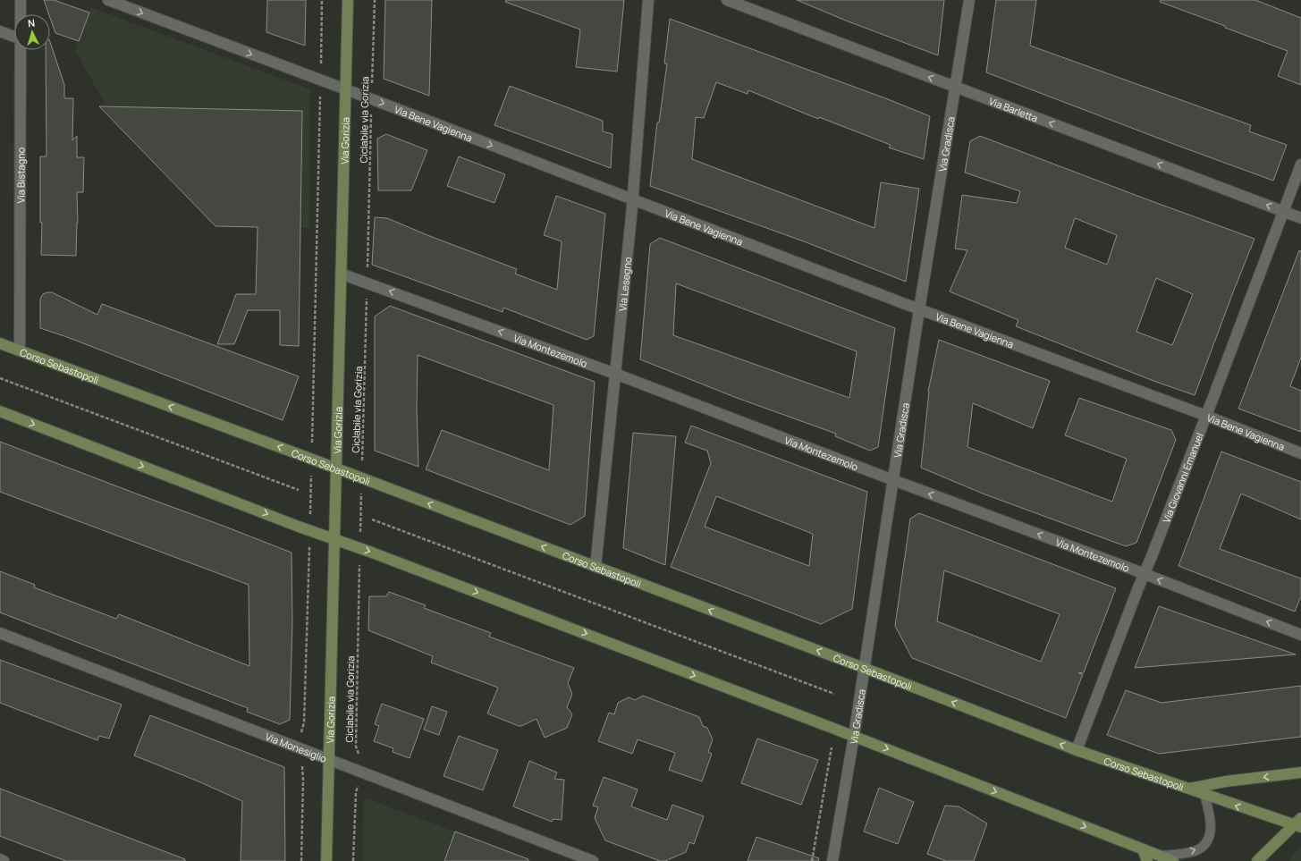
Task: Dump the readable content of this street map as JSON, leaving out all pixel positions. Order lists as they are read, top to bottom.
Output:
{
  "streets": {
    "main road": ["Via Gorizia", "Corso Sebastopoli"],
    "street": [
      "Via Barletta",
      "Via Bene Vagienna",
      "Via Gradisca",
      "Via Bistagno",
      "Via Lesegno",
      "Via Montezemolo",
      "Via Giovanni Emanuel",
      "Via Monesiglio"
    ],
    "path": ["Ciclabile via Gorizia"]
  },
  "crossings": [
    ["Via Barletta", "Via Gradisca"],
    ["Via Barletta", "Via Giovanni Emanuel"],
    ["Ciclabile via Gorizia", "Via Bene Vagienna"],
    ["Ciclabile via Gorizia", "Via Montezemolo"],
    ["Ciclabile via Gorizia", "Corso Sebastopoli"],
    ["Ciclabile via Gorizia", "Via Monesiglio"],
    ["Via Bene Vagienna", "Via Gorizia"],
    ["Via Bene Vagienna", "Via Gradisca"],
    ["Via Bene Vagienna", "Via Lesegno"],
    ["Via Bene Vagienna", "Via Giovanni Emanuel"],
    ["Via Gorizia", "Via Montezemolo"],
    ["Via Gorizia", "Corso Sebastopoli"],
    ["Via Gorizia", "Via Monesiglio"],
    ["Via Gradisca", "Via Montezemolo"],
    ["Via Gradisca", "Corso Sebastopoli"],
    ["Via Bistagno", "Corso Sebastopoli"],
    ["Via Lesegno", "Via Montezemolo"],
    ["Via Lesegno", "Corso Sebastopoli"],
    ["Via Montezemolo", "Via Giovanni Emanuel"],
    ["Corso Sebastopoli", "Via Giovanni Emanuel"]
  ],
  "one_way": ["Via Barletta", "Via Bene Vagienna", "Via Montezemolo"],
  "north": "top"
}
